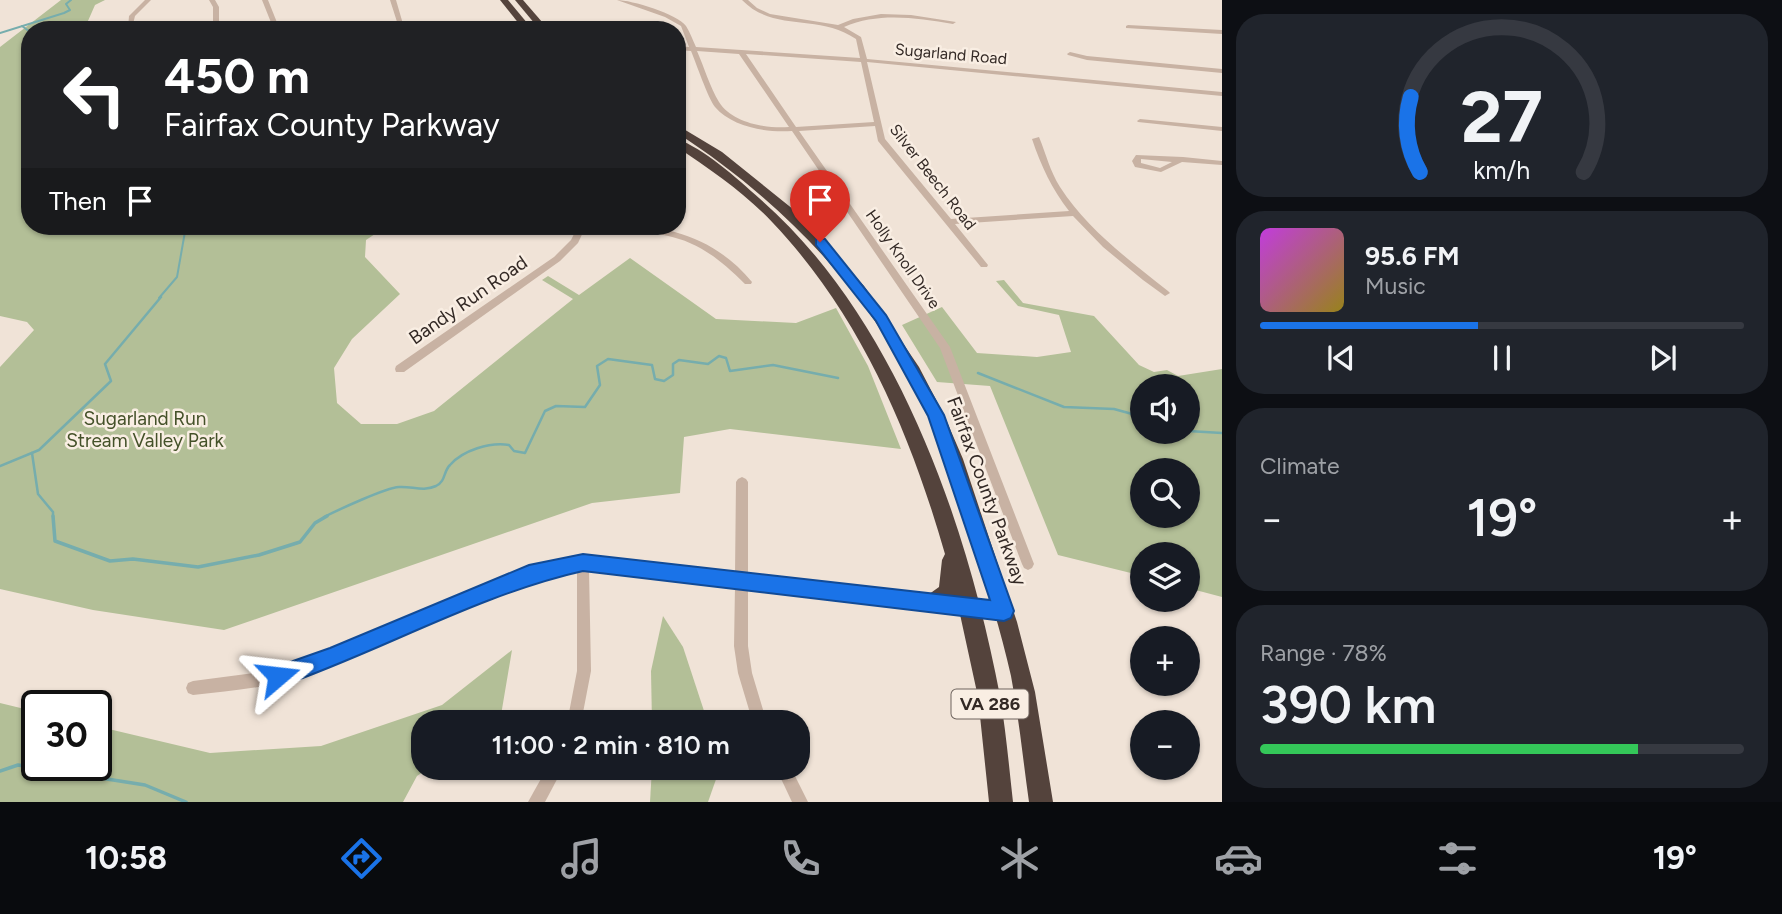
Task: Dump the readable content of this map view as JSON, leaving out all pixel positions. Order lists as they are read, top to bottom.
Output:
{
  "streets": {
    "highway": ["Fairfax County Parkway", "VA 286"],
    "street": [
      "Sugarland Road",
      "Silver Beech Road",
      "Holly Knoll Drive",
      "Bandy Run Road"
    ]
  },
  "crossings": [
    ["Sugarland Road", "Silver Beech Road"],
    ["Sugarland Road", "Holly Knoll Drive"]
  ],
  "parks": ["Sugarland Run Stream Valley Park"],
  "page": {
    "turn": ["450 m", "Fairfax County Parkway"],
    "then": "Then",
    "song": ["95.6 FM", "Music"],
    "map_buttons": ["+", "−"],
    "tile": [
      "Climate",
      ["Range · 78%", "390 km"]
    ],
    "heat": ["−", "19°", "+"],
    "limit": "30",
    "trip": "11:00 · 2 min · 810 m",
    "tabs": ["10:58", "19°"],
    "gauge": ["27", "km/h"]
  }
}
